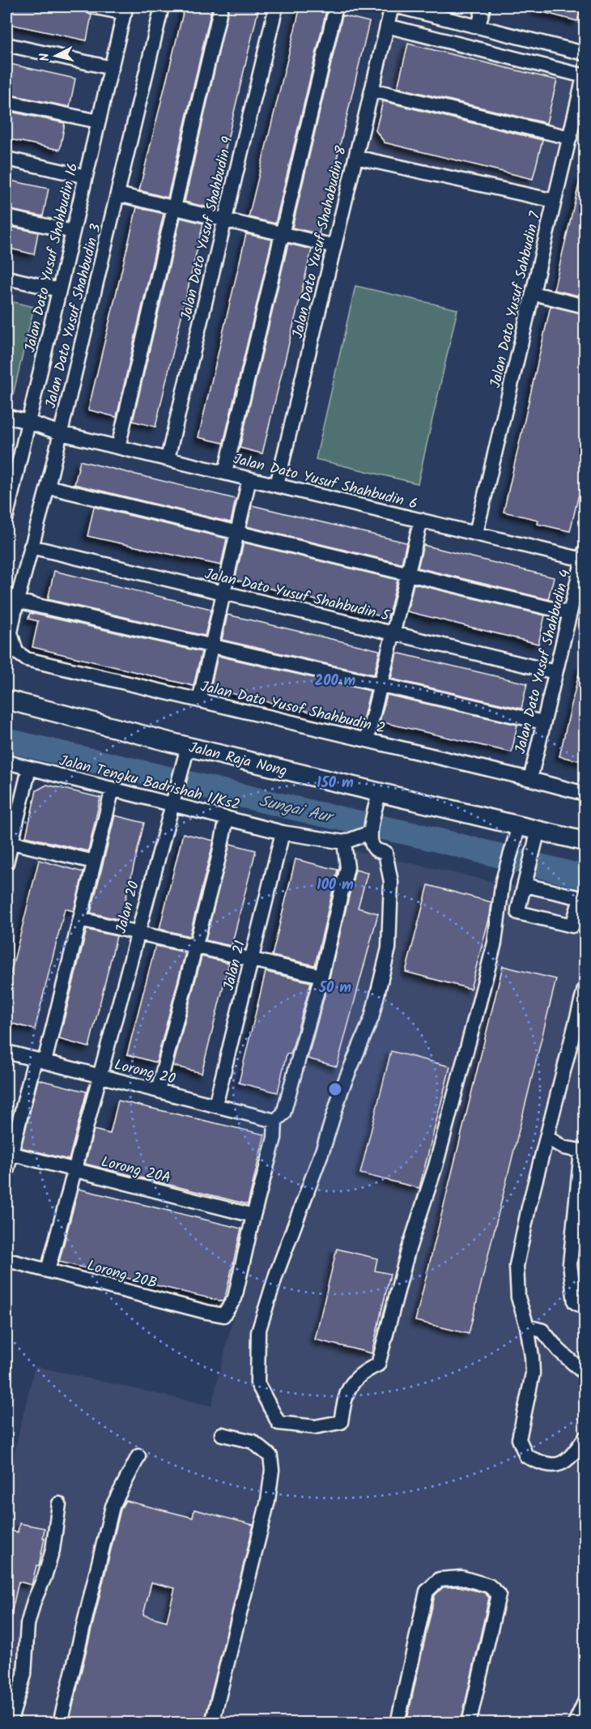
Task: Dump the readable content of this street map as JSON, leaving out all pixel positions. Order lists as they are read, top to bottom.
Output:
{
  "streets": {
    "main road": ["Jalan Raja Nong"],
    "street": [
      "Jalan Dato Yusuf Shahbudin 9",
      "Jalan Dato Yusuf Shahabudin 8",
      "Jalan Dato Yusuf Shahbudin 16",
      "Jalan Dato Yusuf Sahbudin 7",
      "Jalan Dato Yusuf Shahbudin 3",
      "Jalan Dato Yusuf Shahbudin 6",
      "Jalan Dato Yusuf Shahbudin 5",
      "Jalan Dato Yusuf Shahbudin 4",
      "Jalan Dato Yusof Shahbudin 2",
      "Jalan Tengku Badrishah 1/Ks2",
      "Jalan 20",
      "Jalan 21",
      "Lorong 20",
      "Lorong 20A",
      "Lorong 20B"
    ]
  },
  "crossings": [
    ["Jalan Dato Yusuf Shahbudin 9", "Jalan Dato Yusuf Shahbudin 6"],
    ["Jalan Dato Yusuf Shahabudin 8", "Jalan Dato Yusuf Shahbudin 6"],
    ["Jalan Dato Yusuf Shahbudin 16", "Jalan Dato Yusuf Shahbudin 6"],
    ["Jalan Dato Yusuf Sahbudin 7", "Jalan Dato Yusuf Shahbudin 6"],
    ["Jalan Dato Yusuf Shahbudin 3", "Jalan Dato Yusuf Shahbudin 6"],
    ["Jalan Dato Yusuf Shahbudin 3", "Jalan Dato Yusuf Shahbudin 5"],
    ["Jalan Dato Yusuf Shahbudin 3", "Jalan Dato Yusof Shahbudin 2"],
    ["Jalan Dato Yusuf Shahbudin 6", "Jalan Dato Yusuf Shahbudin 4"],
    ["Jalan Dato Yusuf Shahbudin 5", "Jalan Dato Yusuf Shahbudin 4"],
    ["Jalan Dato Yusuf Shahbudin 4", "Jalan Dato Yusof Shahbudin 2"],
    ["Jalan Raja Nong", "Jalan 20"],
    ["Jalan Tengku Badrishah 1/Ks2", "Jalan 20"],
    ["Jalan Tengku Badrishah 1/Ks2", "Jalan 21"],
    ["Jalan 20", "Lorong 20"],
    ["Jalan 20", "Lorong 20A"],
    ["Jalan 20", "Lorong 20B"],
    ["Jalan 21", "Lorong 20"],
    ["Lorong 20A", "Lorong 20B"]
  ],
  "water": ["Sungai Aur"],
  "north": "left",
  "rings": [
    "200 m",
    "150 m",
    "100 m",
    "50 m"
  ]
}
